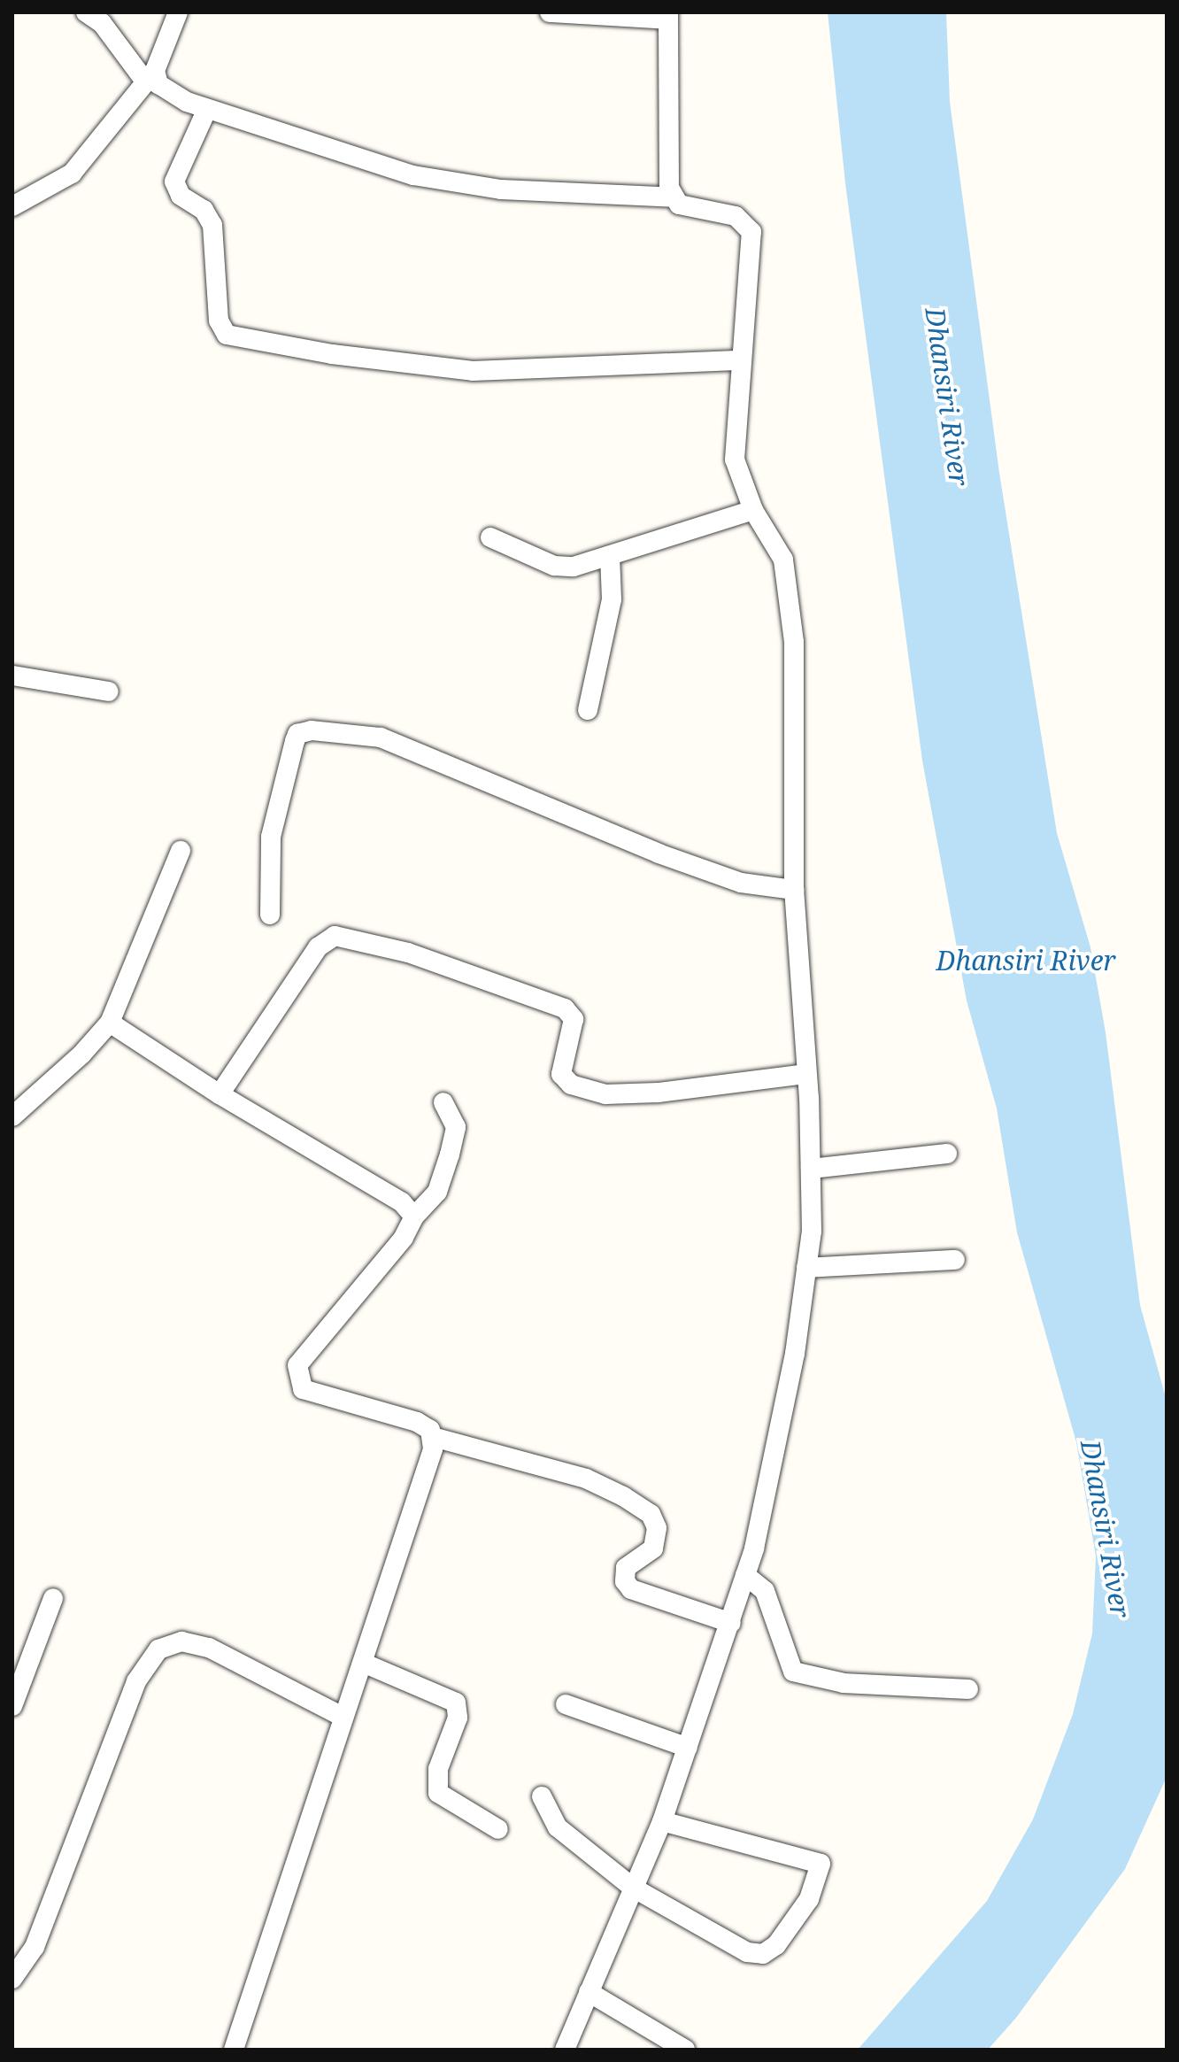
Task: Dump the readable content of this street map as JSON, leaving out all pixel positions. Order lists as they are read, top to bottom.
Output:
{
  "water": ["Dhansiri River"]
}
